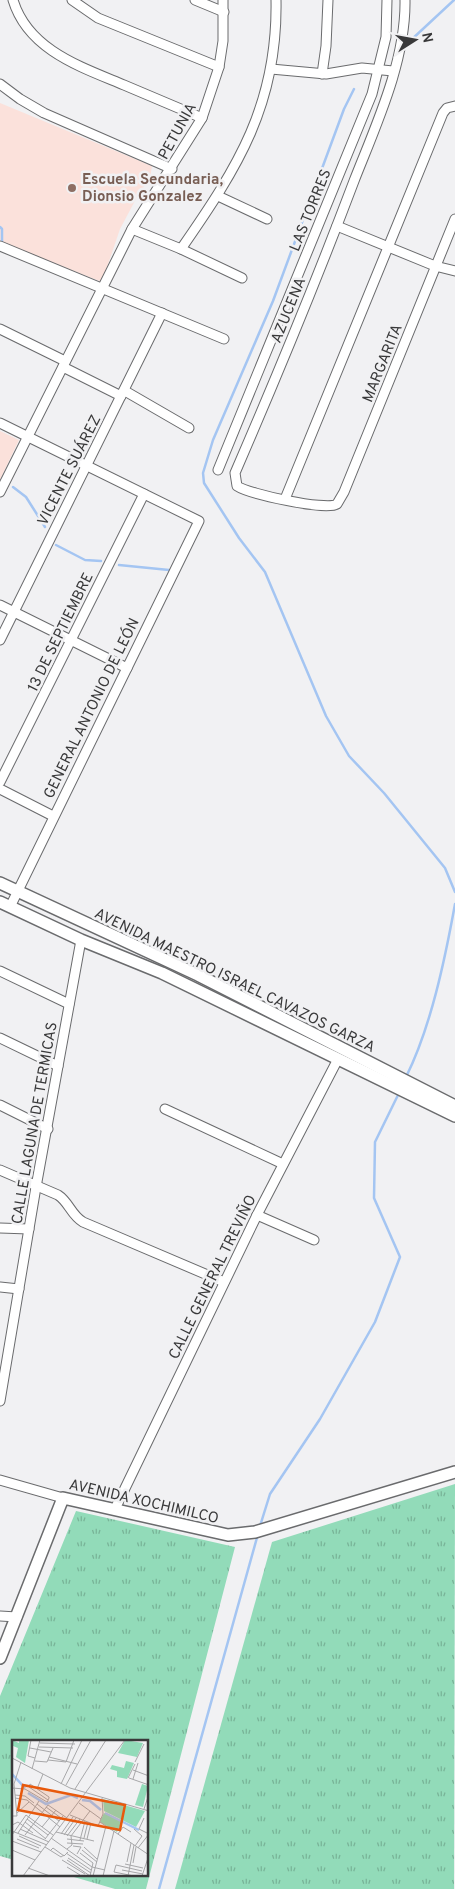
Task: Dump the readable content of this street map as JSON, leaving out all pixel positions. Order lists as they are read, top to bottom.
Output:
{
  "streets": {
    "main road": ["AVENIDA MAESTRO ISRAEL CAVAZOS GARZA", "AVENIDA XOCHIMILCO"],
    "street": [
      "PETUNIA",
      "LAS TORRES",
      "AZUCENA",
      "MARGARITA",
      "VICENTE SUÁREZ",
      "13 DE SEPTIEMBRE",
      "GENERAL ANTONIO DE LEÓN",
      "CALLE LAGUNA DE TERMICAS",
      "CALLE GENERAL TREVIÑO"
    ]
  },
  "crossings": [
    ["AZUCENA", "MARGARITA"],
    ["13 DE SEPTIEMBRE", "GENERAL ANTONIO DE LEÓN"],
    ["GENERAL ANTONIO DE LEÓN", "AVENIDA MAESTRO ISRAEL CAVAZOS GARZA"],
    ["AVENIDA MAESTRO ISRAEL CAVAZOS GARZA", "CALLE LAGUNA DE TERMICAS"],
    ["AVENIDA MAESTRO ISRAEL CAVAZOS GARZA", "CALLE GENERAL TREVIÑO"],
    ["CALLE GENERAL TREVIÑO", "AVENIDA XOCHIMILCO"]
  ],
  "places": ["Escuela Secundaria, Dionsio Gonzalez"],
  "north": "right"
}
